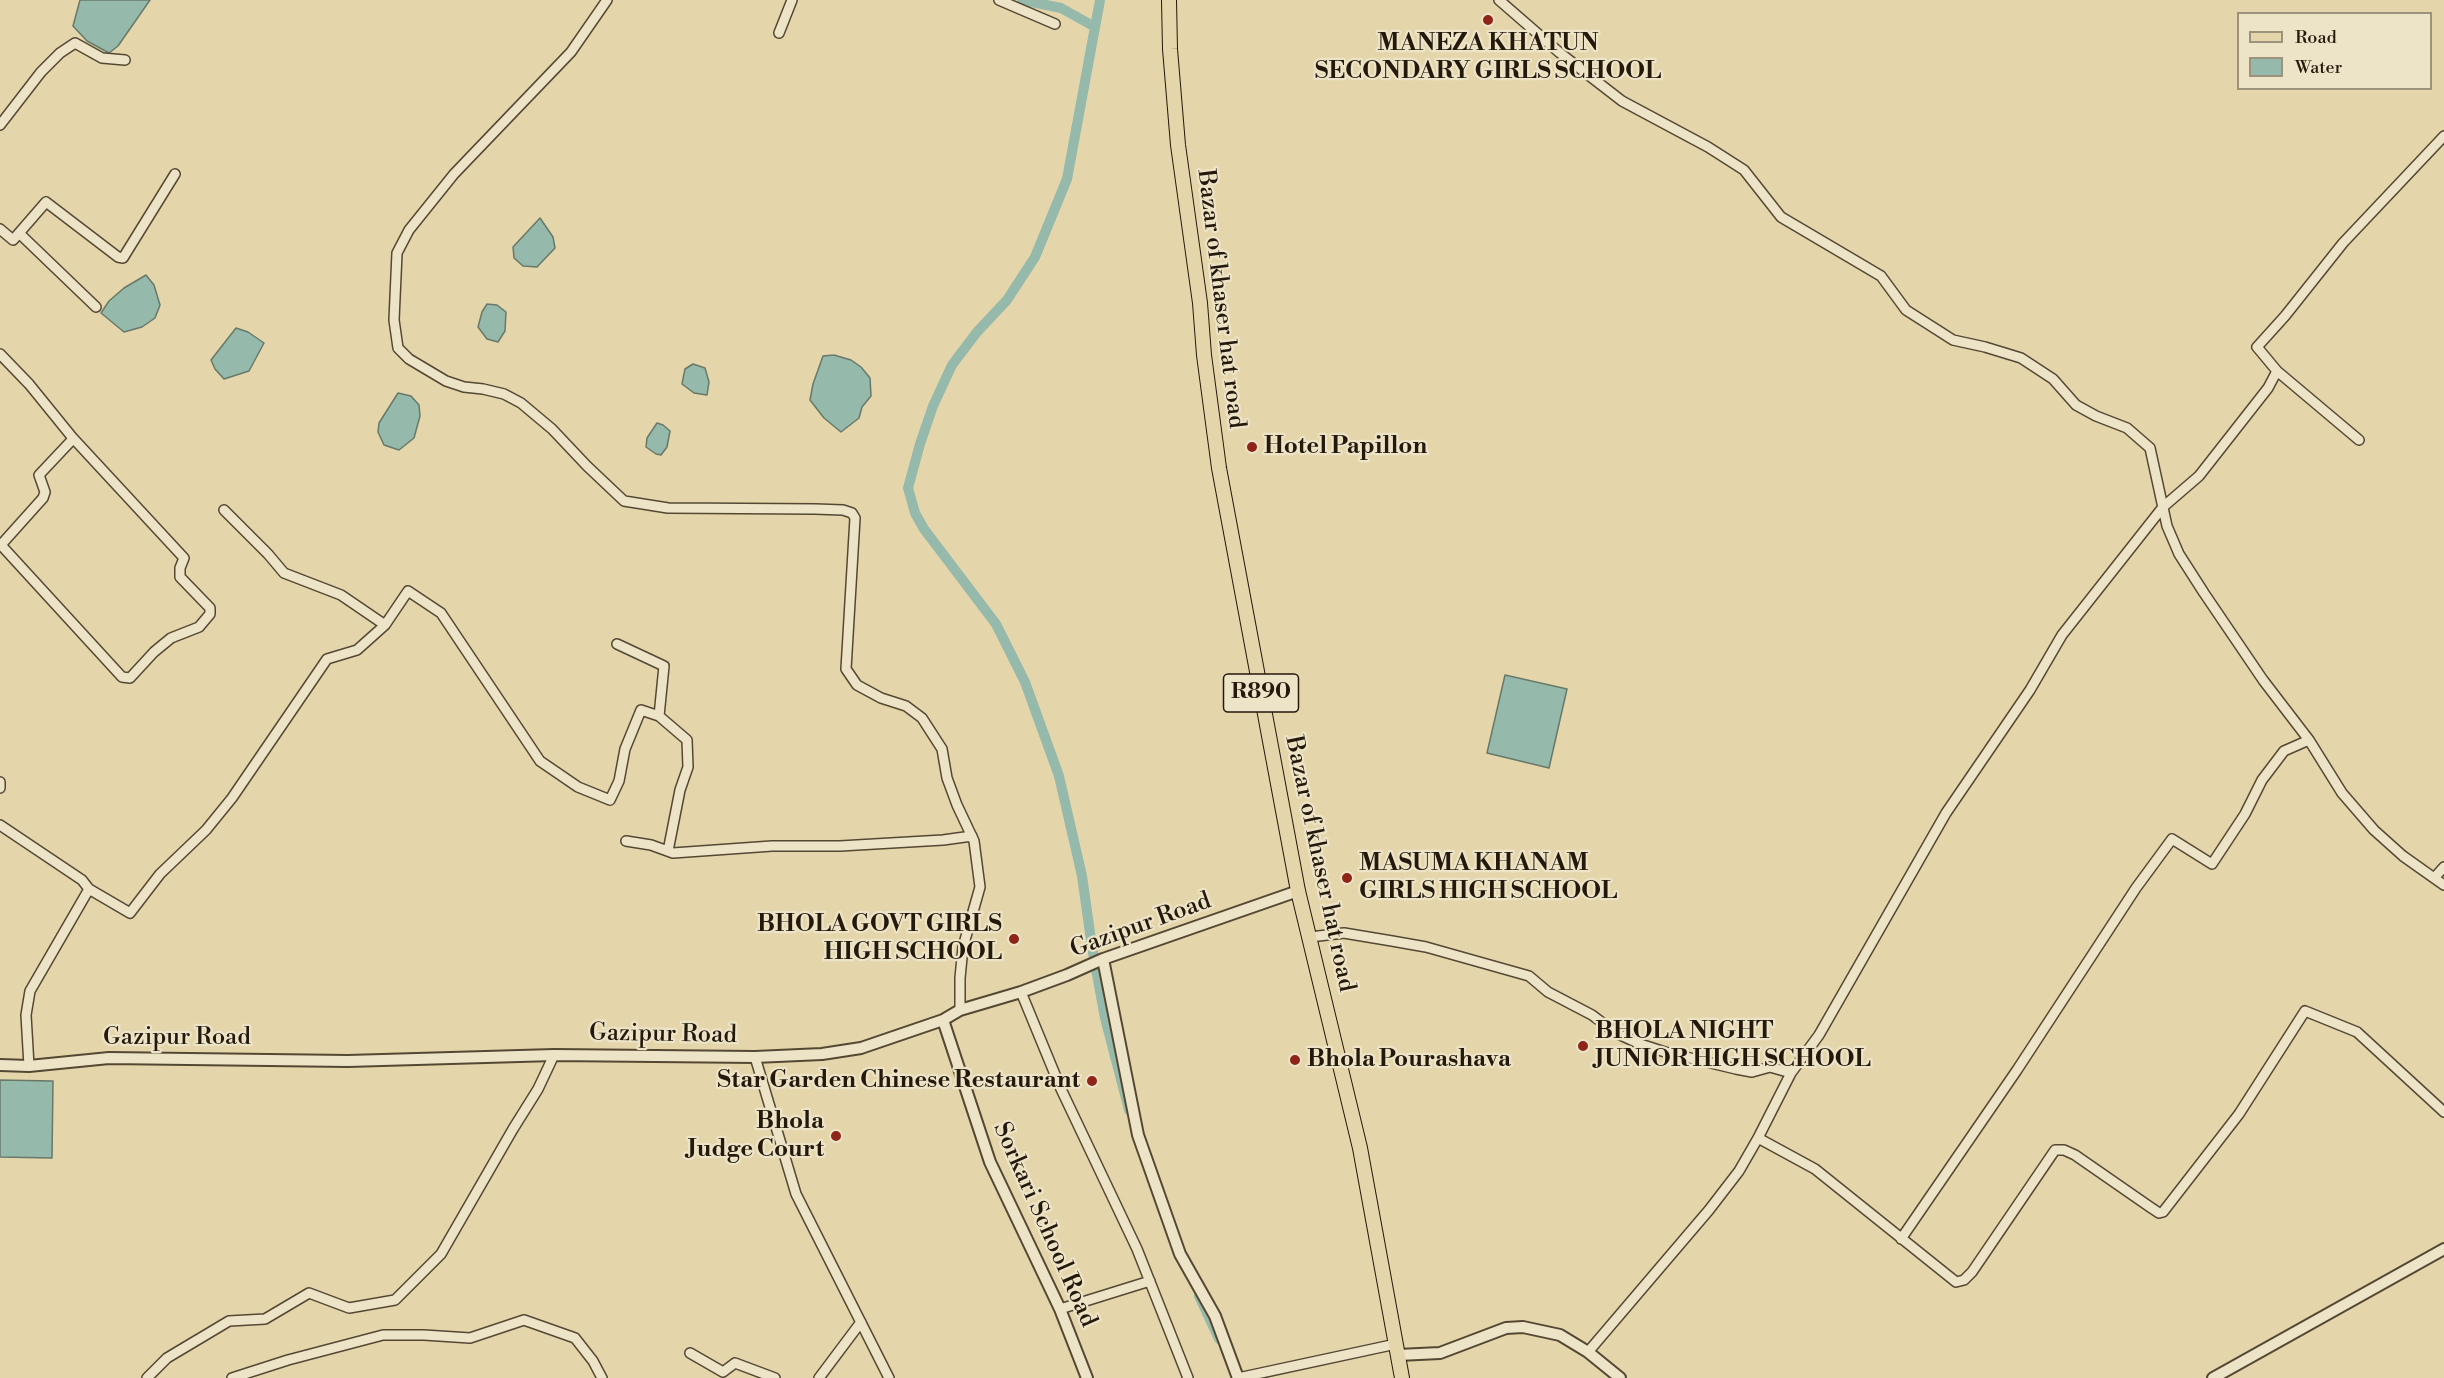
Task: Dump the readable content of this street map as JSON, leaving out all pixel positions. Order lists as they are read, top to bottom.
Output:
{
  "streets": {
    "main road": ["Bazar of khaser hat road", "R890"],
    "street": ["Gazipur Road", "Sorkari School Road"]
  },
  "crossings": [
    ["Bazar of khaser hat road", "Gazipur Road"],
    ["Gazipur Road", "Sorkari School Road"]
  ],
  "places": [
    "MANEZA KHATUN SECONDARY GIRLS SCHOOL",
    "Hotel Papillon",
    "MASUMA KHANAM GIRLS HIGH SCHOOL",
    "BHOLA GOVT GIRLS HIGH SCHOOL",
    "BHOLA NIGHT JUNIOR HIGH SCHOOL",
    "Bhola Pourashava",
    "Star Garden Chinese Restaurant",
    "Bhola Judge Court"
  ],
  "legend": ["Road", "Water"]
}
